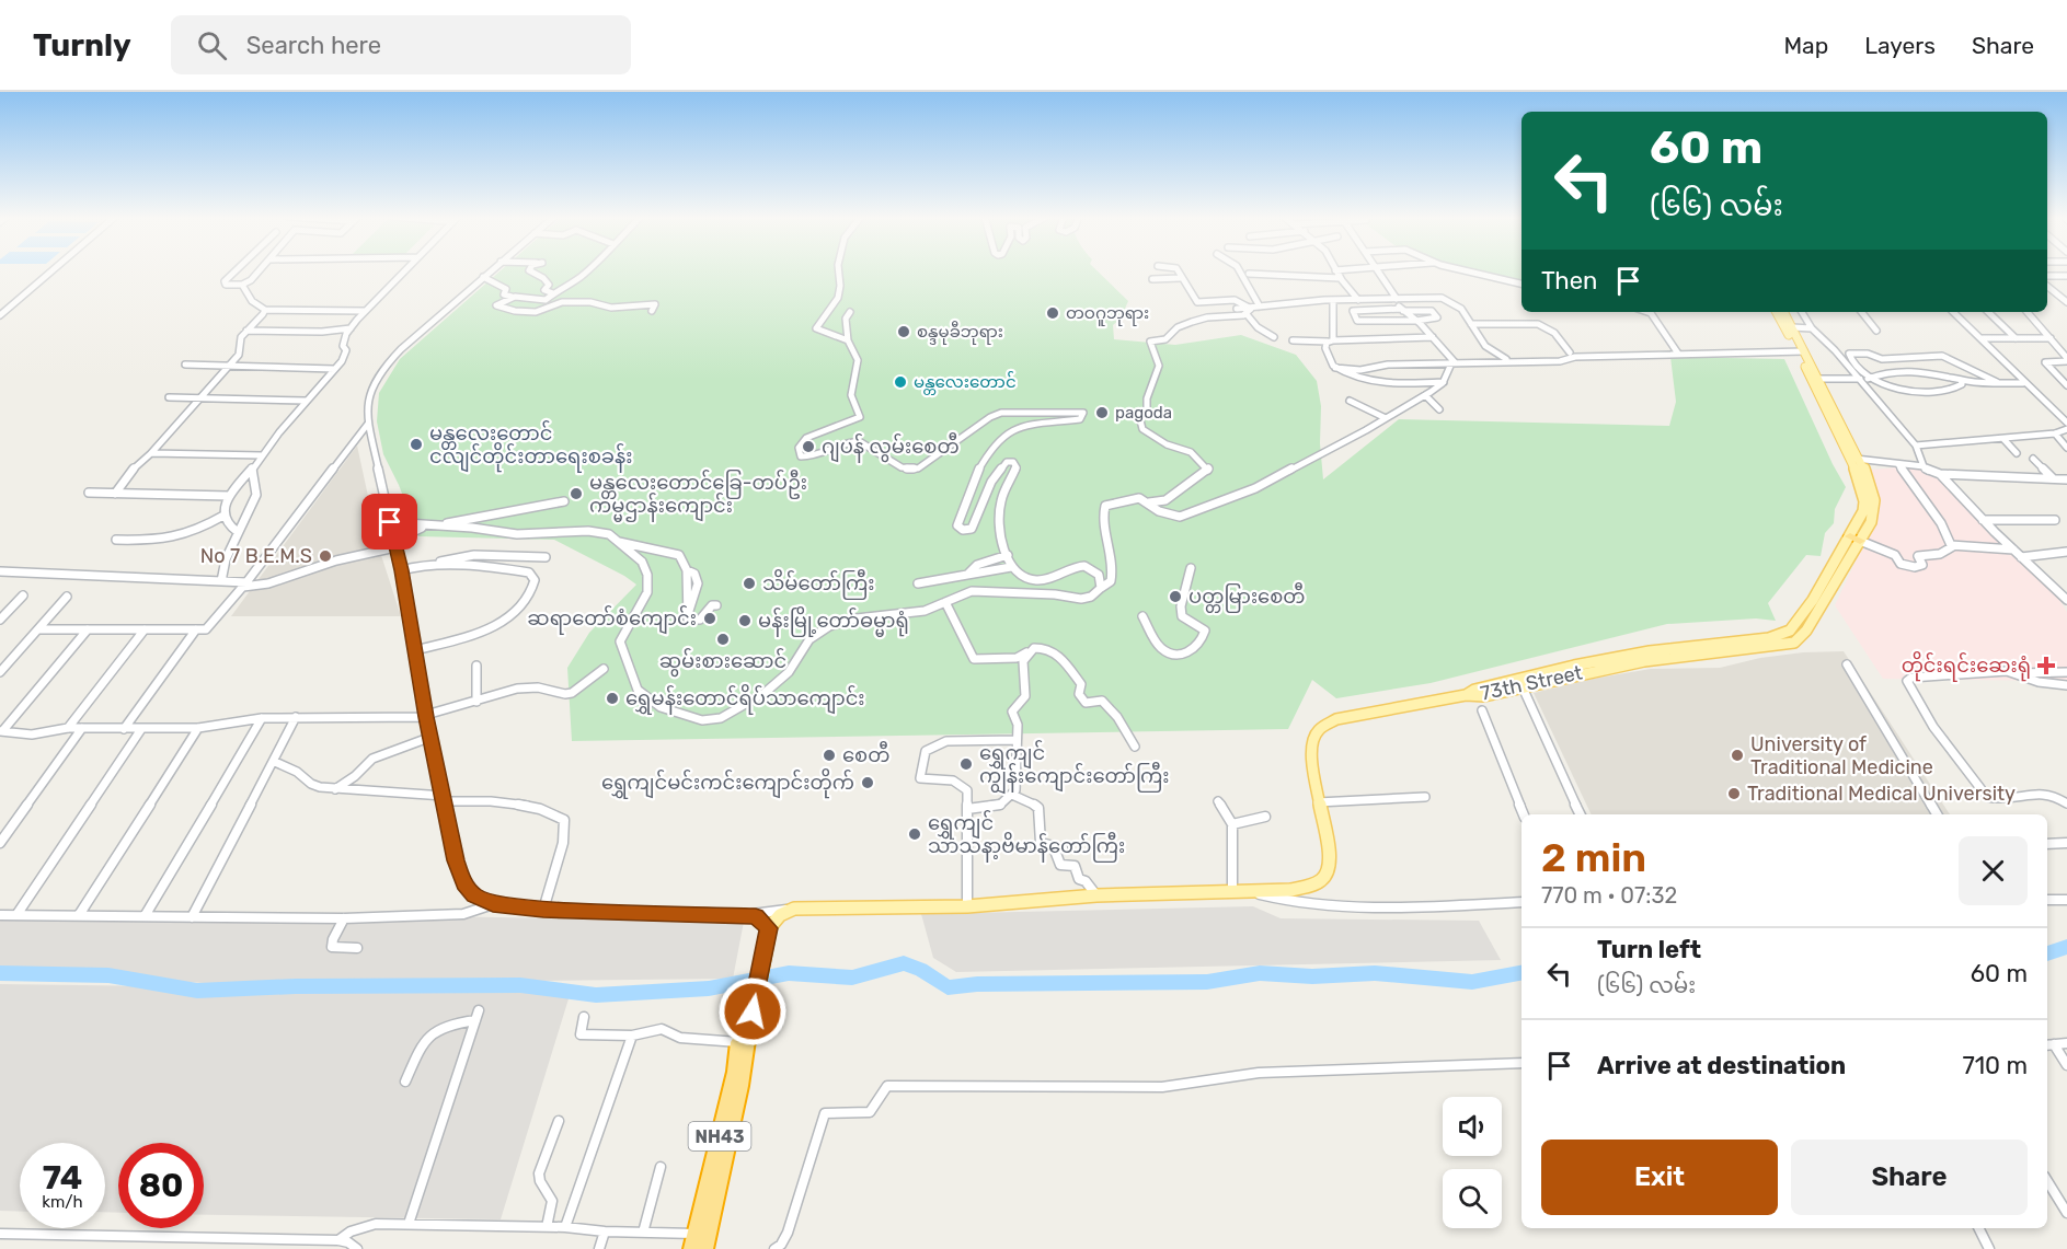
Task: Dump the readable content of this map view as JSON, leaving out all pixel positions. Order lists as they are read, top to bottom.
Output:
{
  "streets": {
    "highway": ["NH43"],
    "main road": ["73th Street"]
  },
  "places": {
    "other": [
      "တဝဂူဘုရား",
      "စန္ဒမုခီဘုရား",
      "မန္တလေးတောင်",
      "pagoda",
      "မန္တလေးတောင် ငလျင်တိုင်းတာရေးစခန်း",
      "ဂျပန် လွမ်းစေတီ",
      "မန္တလေးတောင်ခြေ-တပ်ဦး ကမ္မဌာန်းကျောင်း",
      "No 7 B.E.M.S",
      "သိမ်တော်ကြီး",
      "ပတ္တမြားစေတီ",
      "ဆရာတော်စံကျောင်း",
      "မန်းမြို့တော်ဓမ္မာရုံ",
      "ဆွမ်းစားဆောင်",
      "ရွှေမန်းတောင်ရိပ်သာကျောင်း",
      "စေတီ",
      "University of Traditional Medicine",
      "ရွှေကျင် ကျွန်းကျောင်းတော်ကြီး",
      "ရွှေကျင်မင်းကင်းကျောင်းတိုက်",
      "Traditional Medical University",
      "ရွှေကျင် သာသနာ့ဗိမာန်တော်ကြီး"
    ],
    "health": ["တိုင်းရင်းဆေးရုံ"]
  },
  "page": {
    "header": "Turnly",
    "search": "Search here",
    "nav": ["Map", "Layers", "Share"],
    "turn": ["60 m", "(၆၆) လမ်း"],
    "then": "Then",
    "heading": ["2 min", "770 m · 07:32"],
    "list": [
      {
        "name": "Turn left",
        "note": "(၆၆) လမ်း",
        "value": "60 m"
      },
      {
        "name": "Arrive at destination",
        "value": "710 m"
      }
    ],
    "buttons": ["Exit", "Share"],
    "speed": "74 km/h",
    "limit": "80"
  }
}
